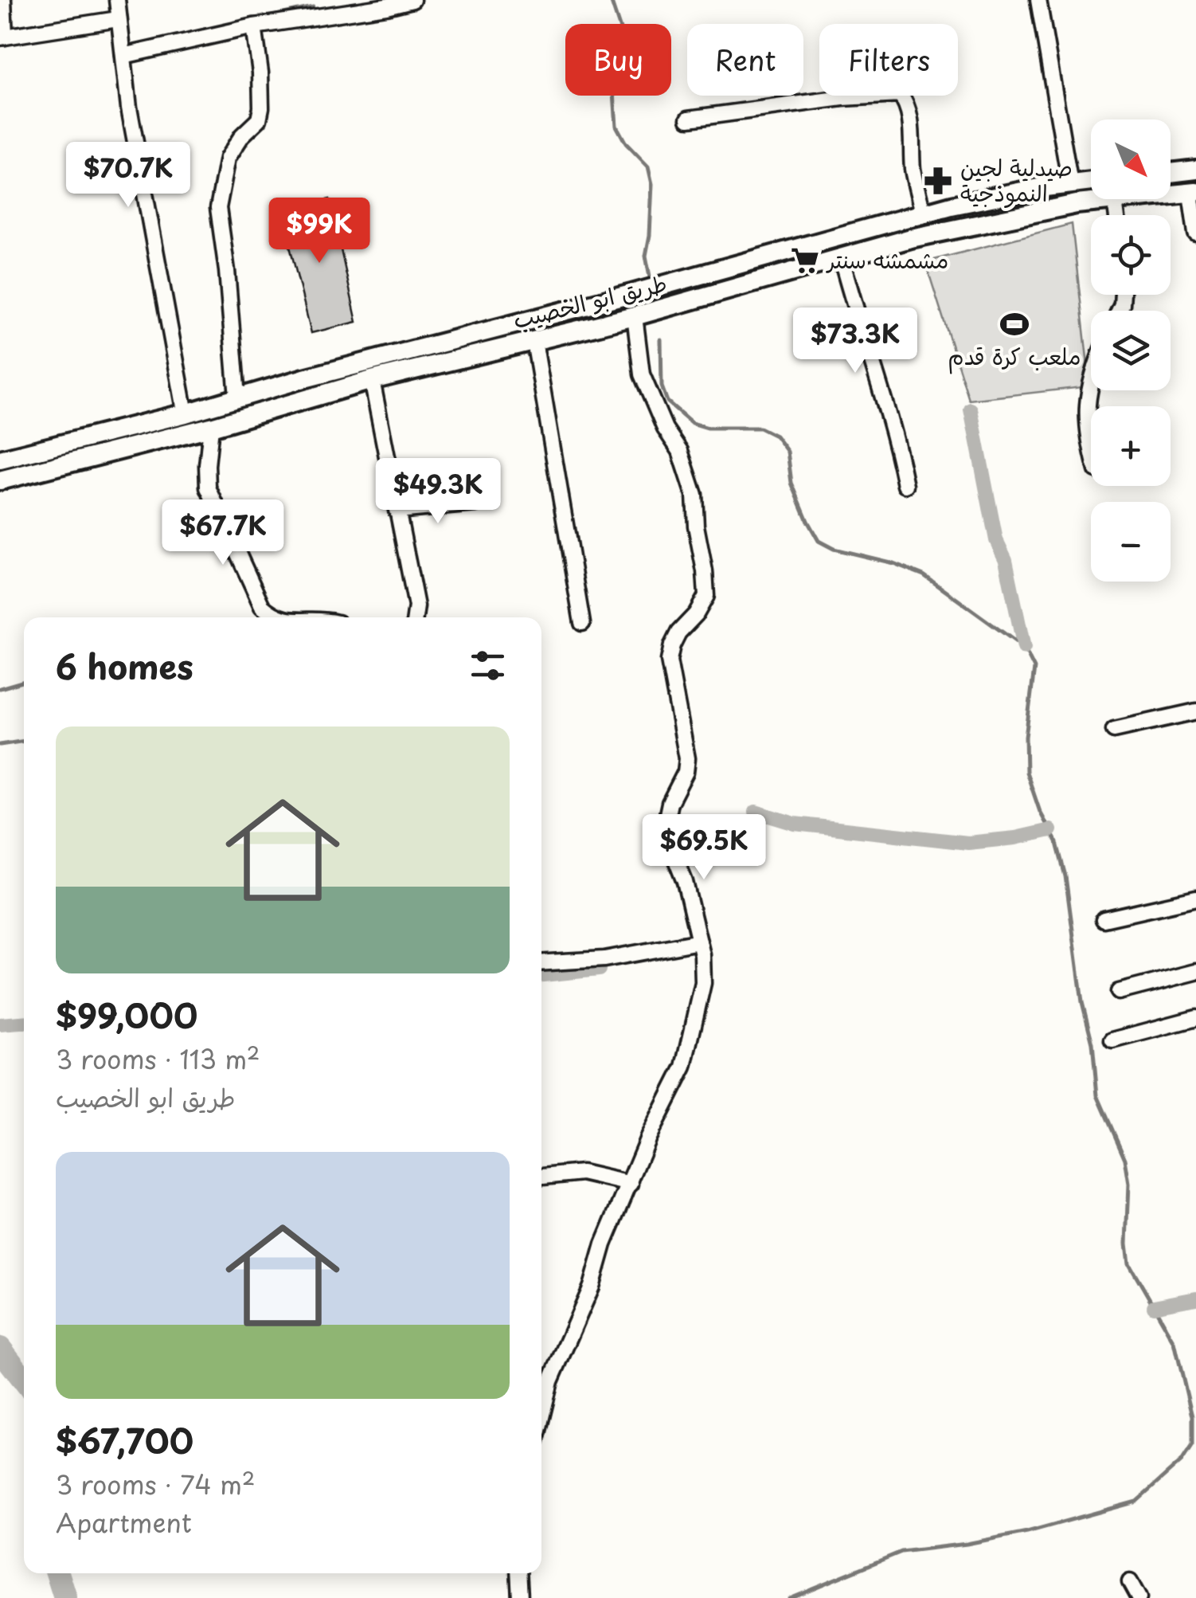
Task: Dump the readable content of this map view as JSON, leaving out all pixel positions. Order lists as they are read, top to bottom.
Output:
{
  "streets": {
    "main road": ["طريق ابو الخصيب"]
  },
  "places": {
    "pharmacy": ["صيدلية لجين النموذجية"],
    "supermarket": ["مشمشه سنتر"],
    "sports": ["ملعب كرة قدم"]
  },
  "north": "bottom right",
  "page": {
    "chip": ["Buy", "Rent", "Filters"],
    "map_buttons": ["+", "−"],
    "price": [
      "$70.7K",
      "$99K",
      "$73.3K",
      "$49.3K",
      "$67.7K",
      "$69.5K"
    ],
    "heading": "6 homes",
    "list": [
      {
        "name": "$99,000",
        "note": "3 rooms · 113 m² · طريق ابو الخصيب"
      },
      {
        "name": "$67,700",
        "note": "3 rooms · 74 m² · Apartment"
      }
    ]
  }
}
